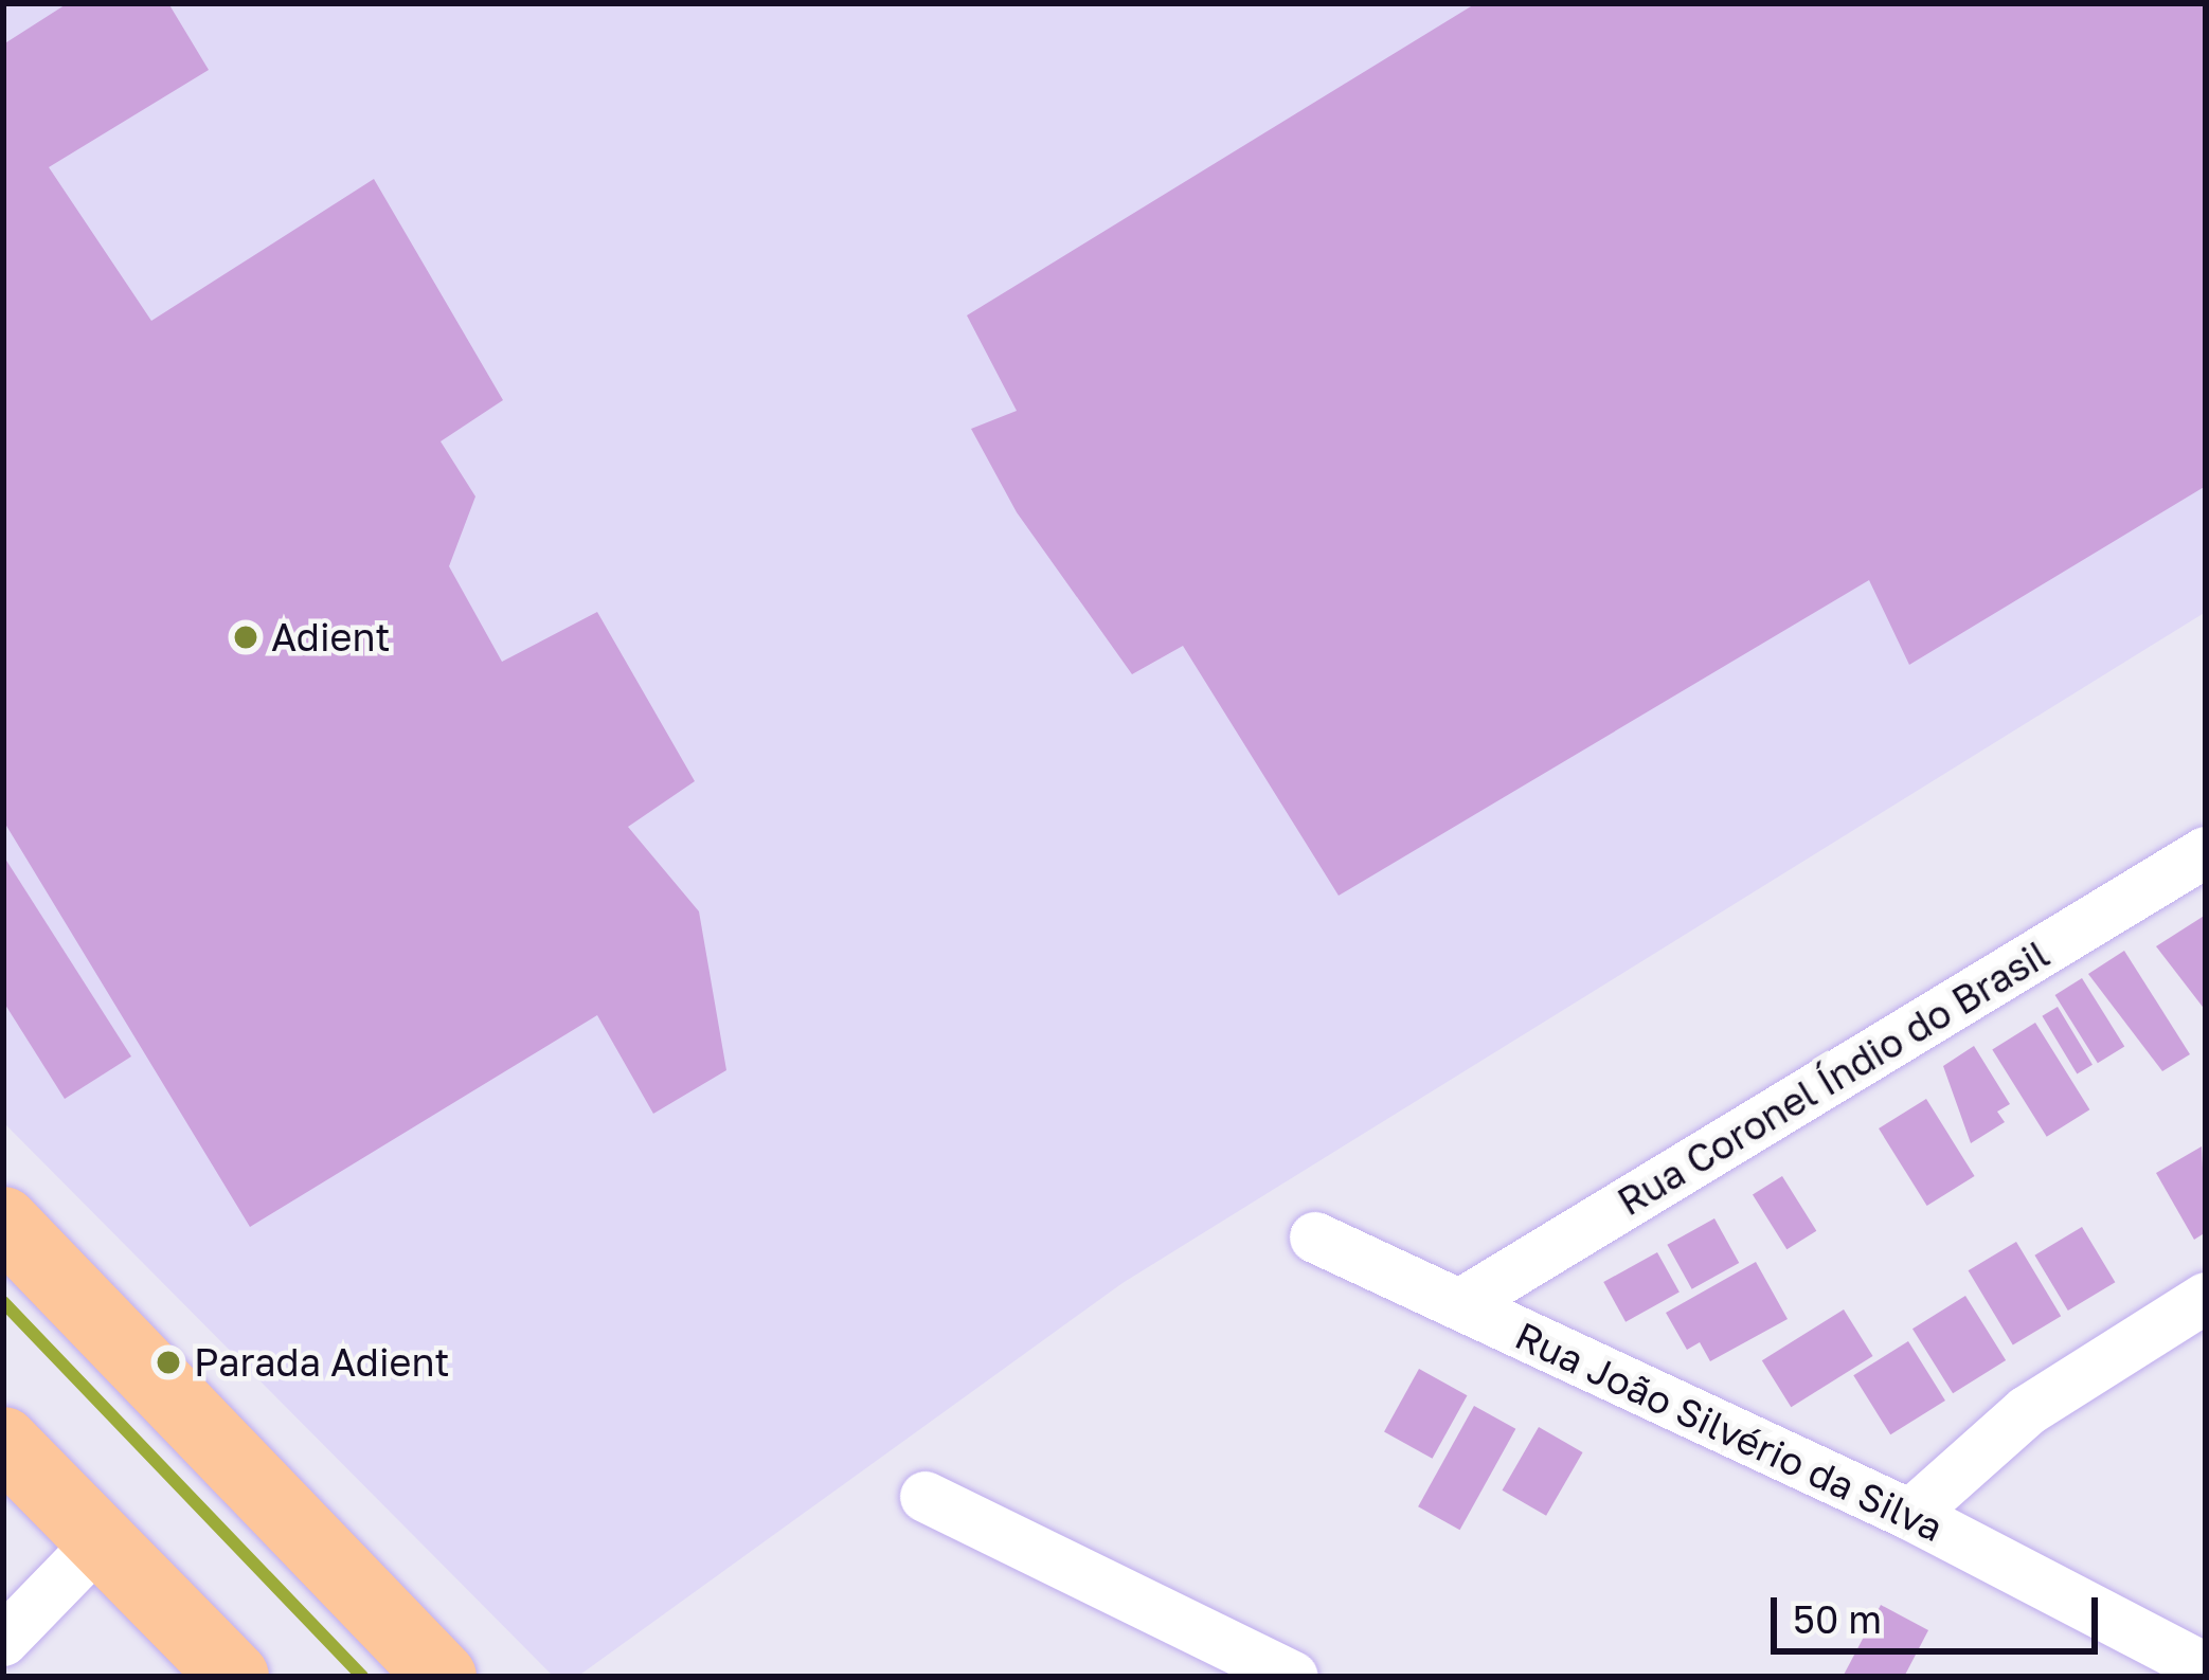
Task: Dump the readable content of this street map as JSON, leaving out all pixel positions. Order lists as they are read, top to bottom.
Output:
{
  "streets": {
    "street": ["Rua Coronel Índio do Brasil", "Rua João Silvério da Silva"]
  },
  "crossings": [
    ["Rua Coronel Índio do Brasil", "Rua João Silvério da Silva"]
  ],
  "places": ["Adient", "Parada Adient"],
  "scale_bar": "50 m"
}
